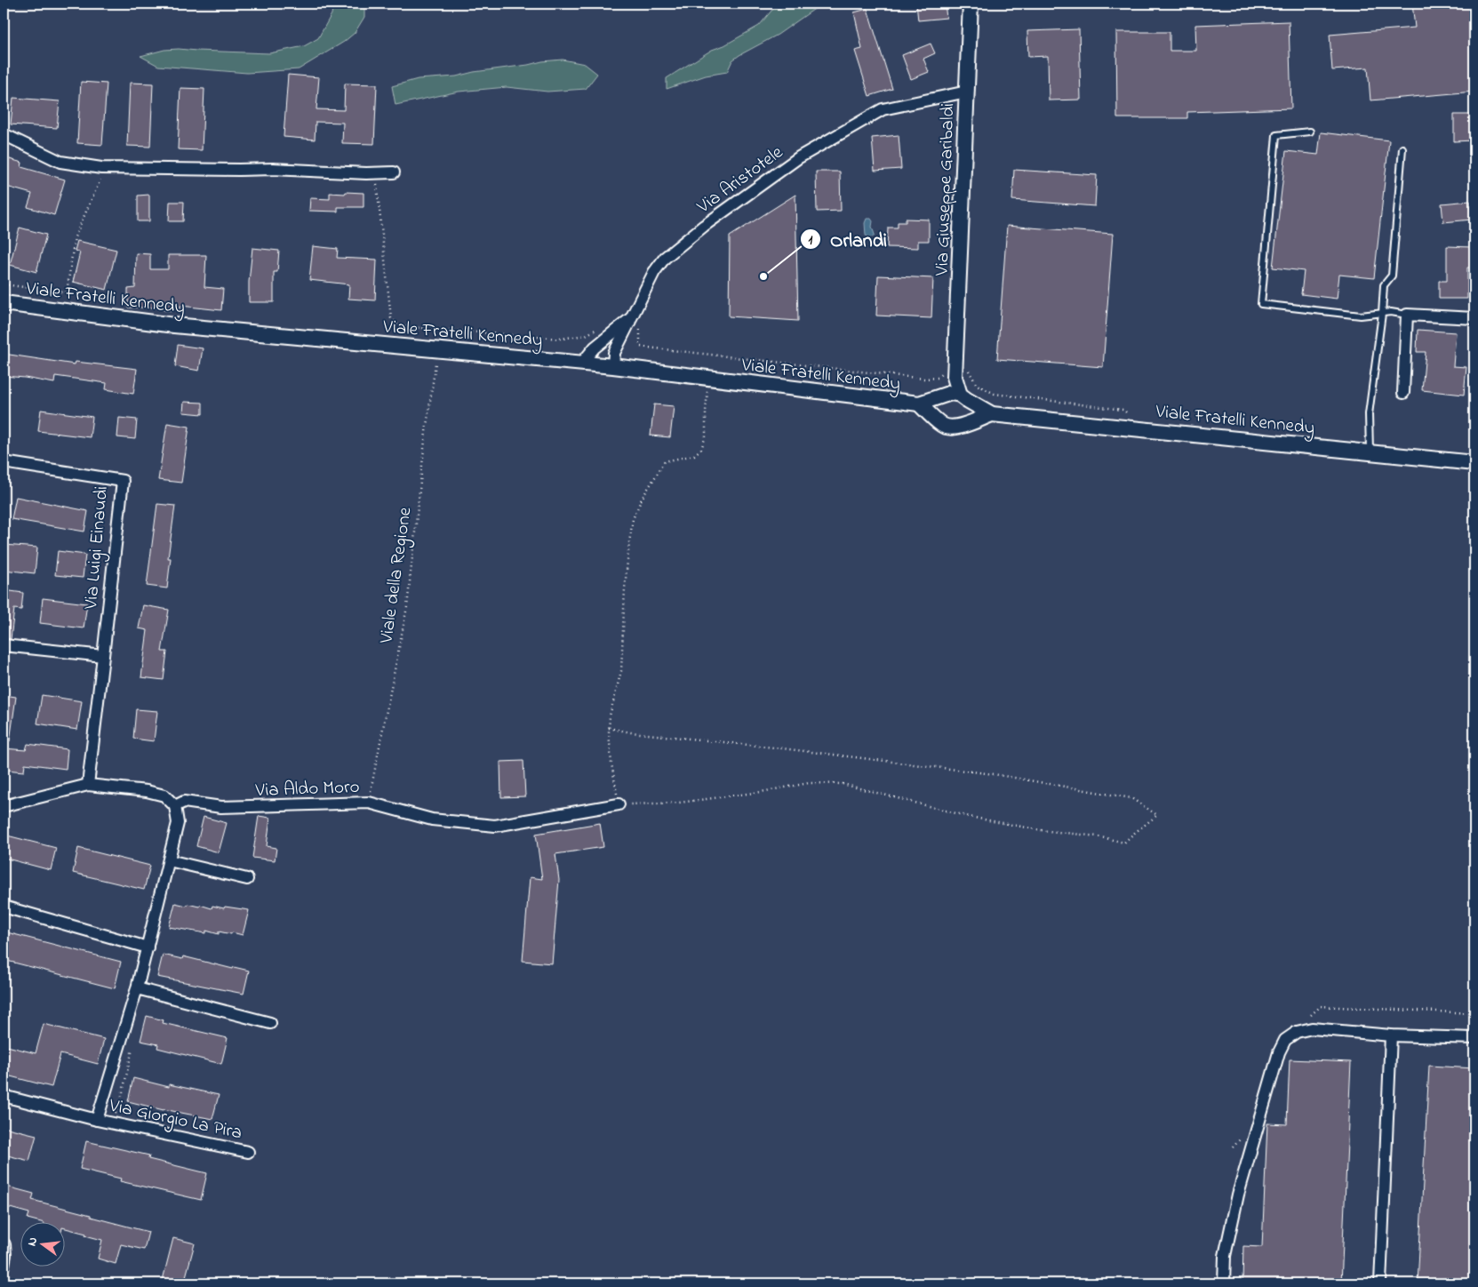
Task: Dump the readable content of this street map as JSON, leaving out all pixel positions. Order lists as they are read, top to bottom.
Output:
{
  "streets": {
    "street": [
      "Via Aristotele",
      "Via Giuseppe Garibaldi",
      "Viale Fratelli Kennedy",
      "Via Luigi Einaudi",
      "Via Aldo Moro",
      "Via Giorgio La Pira"
    ],
    "path": ["Viale della Regione"]
  },
  "crossings": [
    ["Via Aristotele", "Via Giuseppe Garibaldi"],
    ["Via Aristotele", "Viale Fratelli Kennedy"],
    ["Via Giuseppe Garibaldi", "Viale Fratelli Kennedy"],
    ["Viale Fratelli Kennedy", "Viale della Regione"],
    ["Viale della Regione", "Via Aldo Moro"],
    ["Via Aldo Moro", "Via Giorgio La Pira"]
  ],
  "places": ["Orlandi"],
  "north": "left"
}
